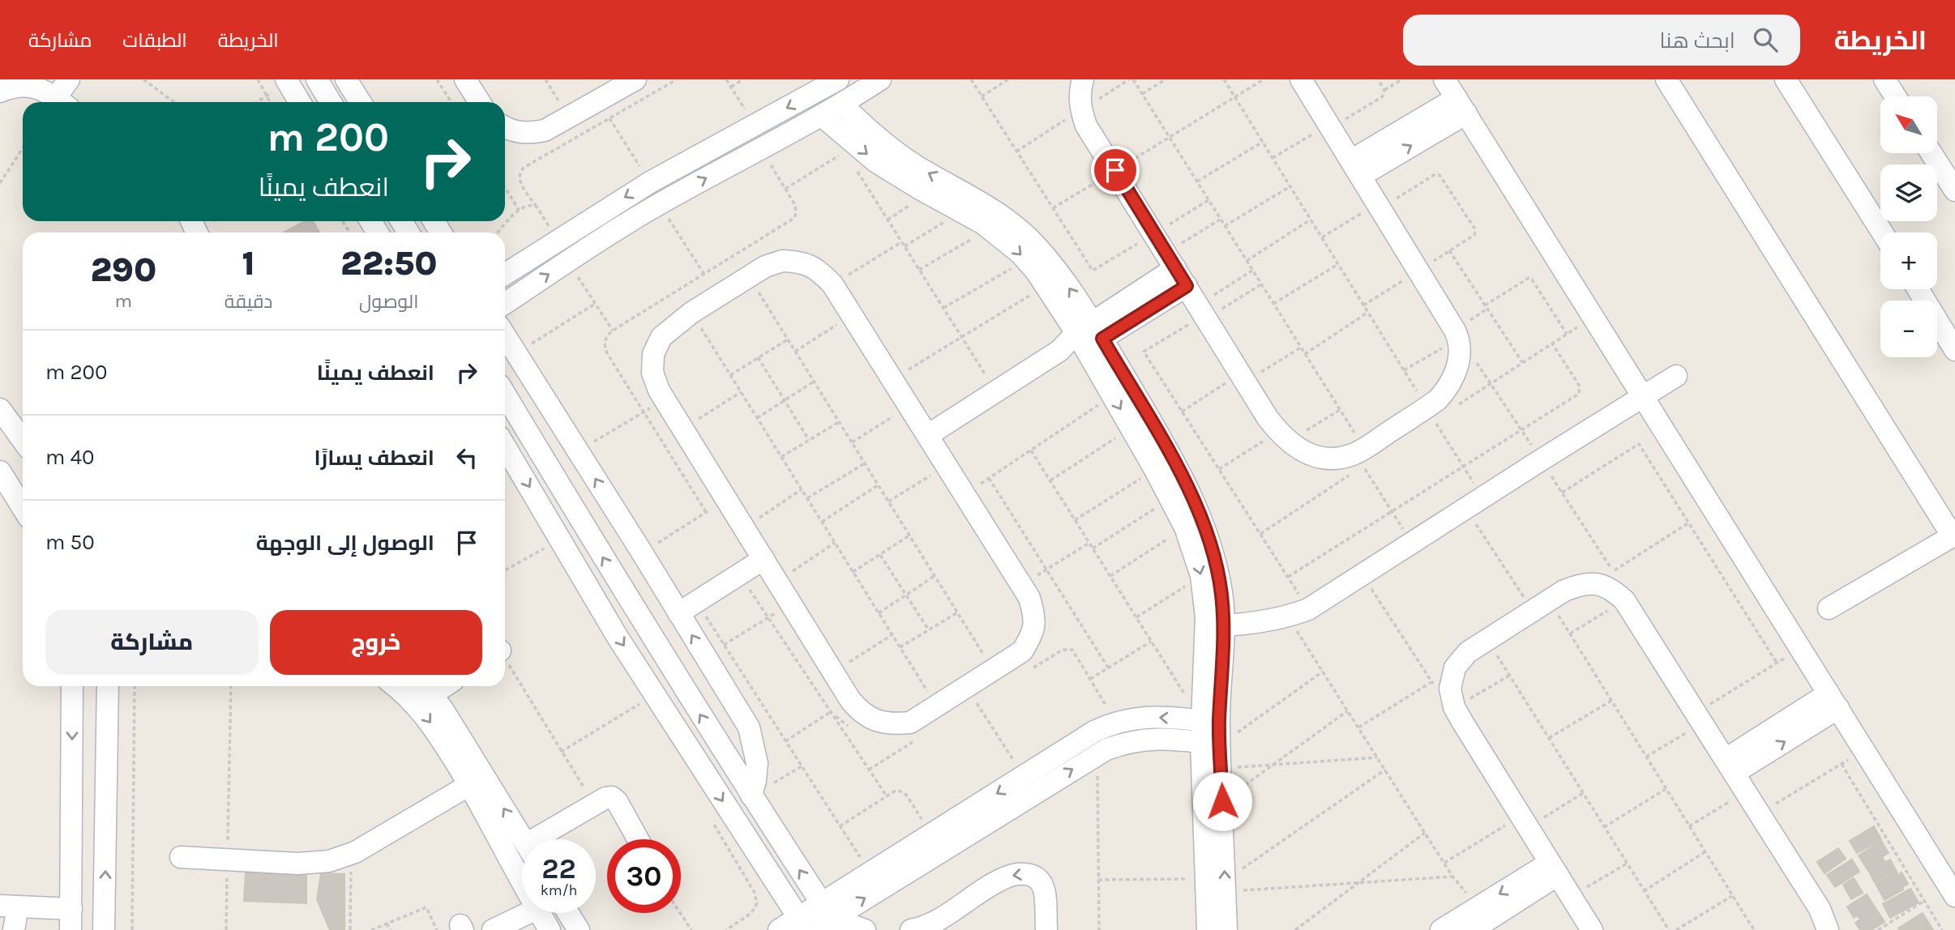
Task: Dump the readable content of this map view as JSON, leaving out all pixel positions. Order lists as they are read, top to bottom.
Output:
{
  "north": "top left",
  "page": {
    "header": "الخريطة",
    "search": "ابحث هنا",
    "nav": ["الخريطة", "الطبقات", "مشاركة"],
    "map_buttons": ["+", "−"],
    "turn": ["200 m", "انعطف يمينًا"],
    "eta": [
      "22:50",
      "الوصول",
      "1",
      "دقيقة",
      "290",
      "m"
    ],
    "list": [
      {
        "name": "انعطف يمينًا",
        "value": "200 m"
      },
      {
        "name": "انعطف يسارًا",
        "value": "40 m"
      },
      {
        "name": "الوصول إلى الوجهة",
        "value": "50 m"
      }
    ],
    "buttons": ["خروج", "مشاركة"],
    "speed": "22 km/h",
    "limit": "30"
  }
}
